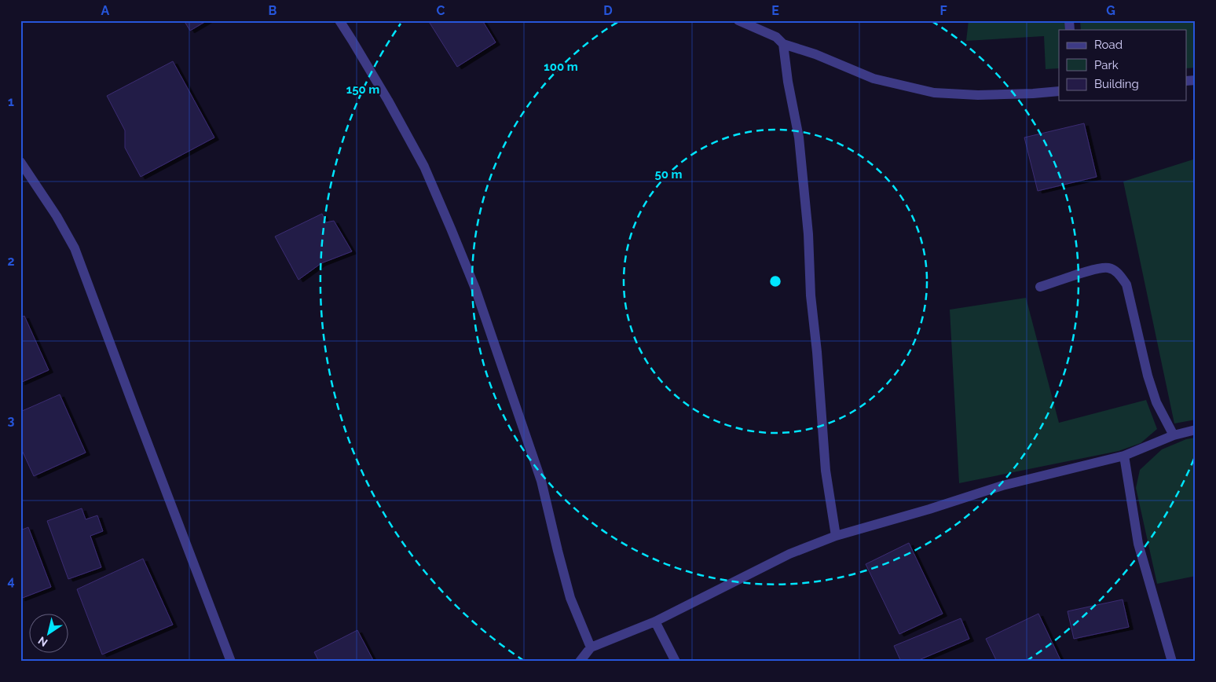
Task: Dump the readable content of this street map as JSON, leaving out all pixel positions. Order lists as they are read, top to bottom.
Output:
{
  "legend": ["Road", "Park", "Building"],
  "north": "bottom left",
  "grid": {
    "columns": [
      "A",
      "B",
      "C",
      "D",
      "E",
      "F",
      "G"
    ],
    "rows": [
      "1",
      "2",
      "3",
      "4"
    ]
  },
  "rings": ["100 m", "150 m", "50 m"]
}
